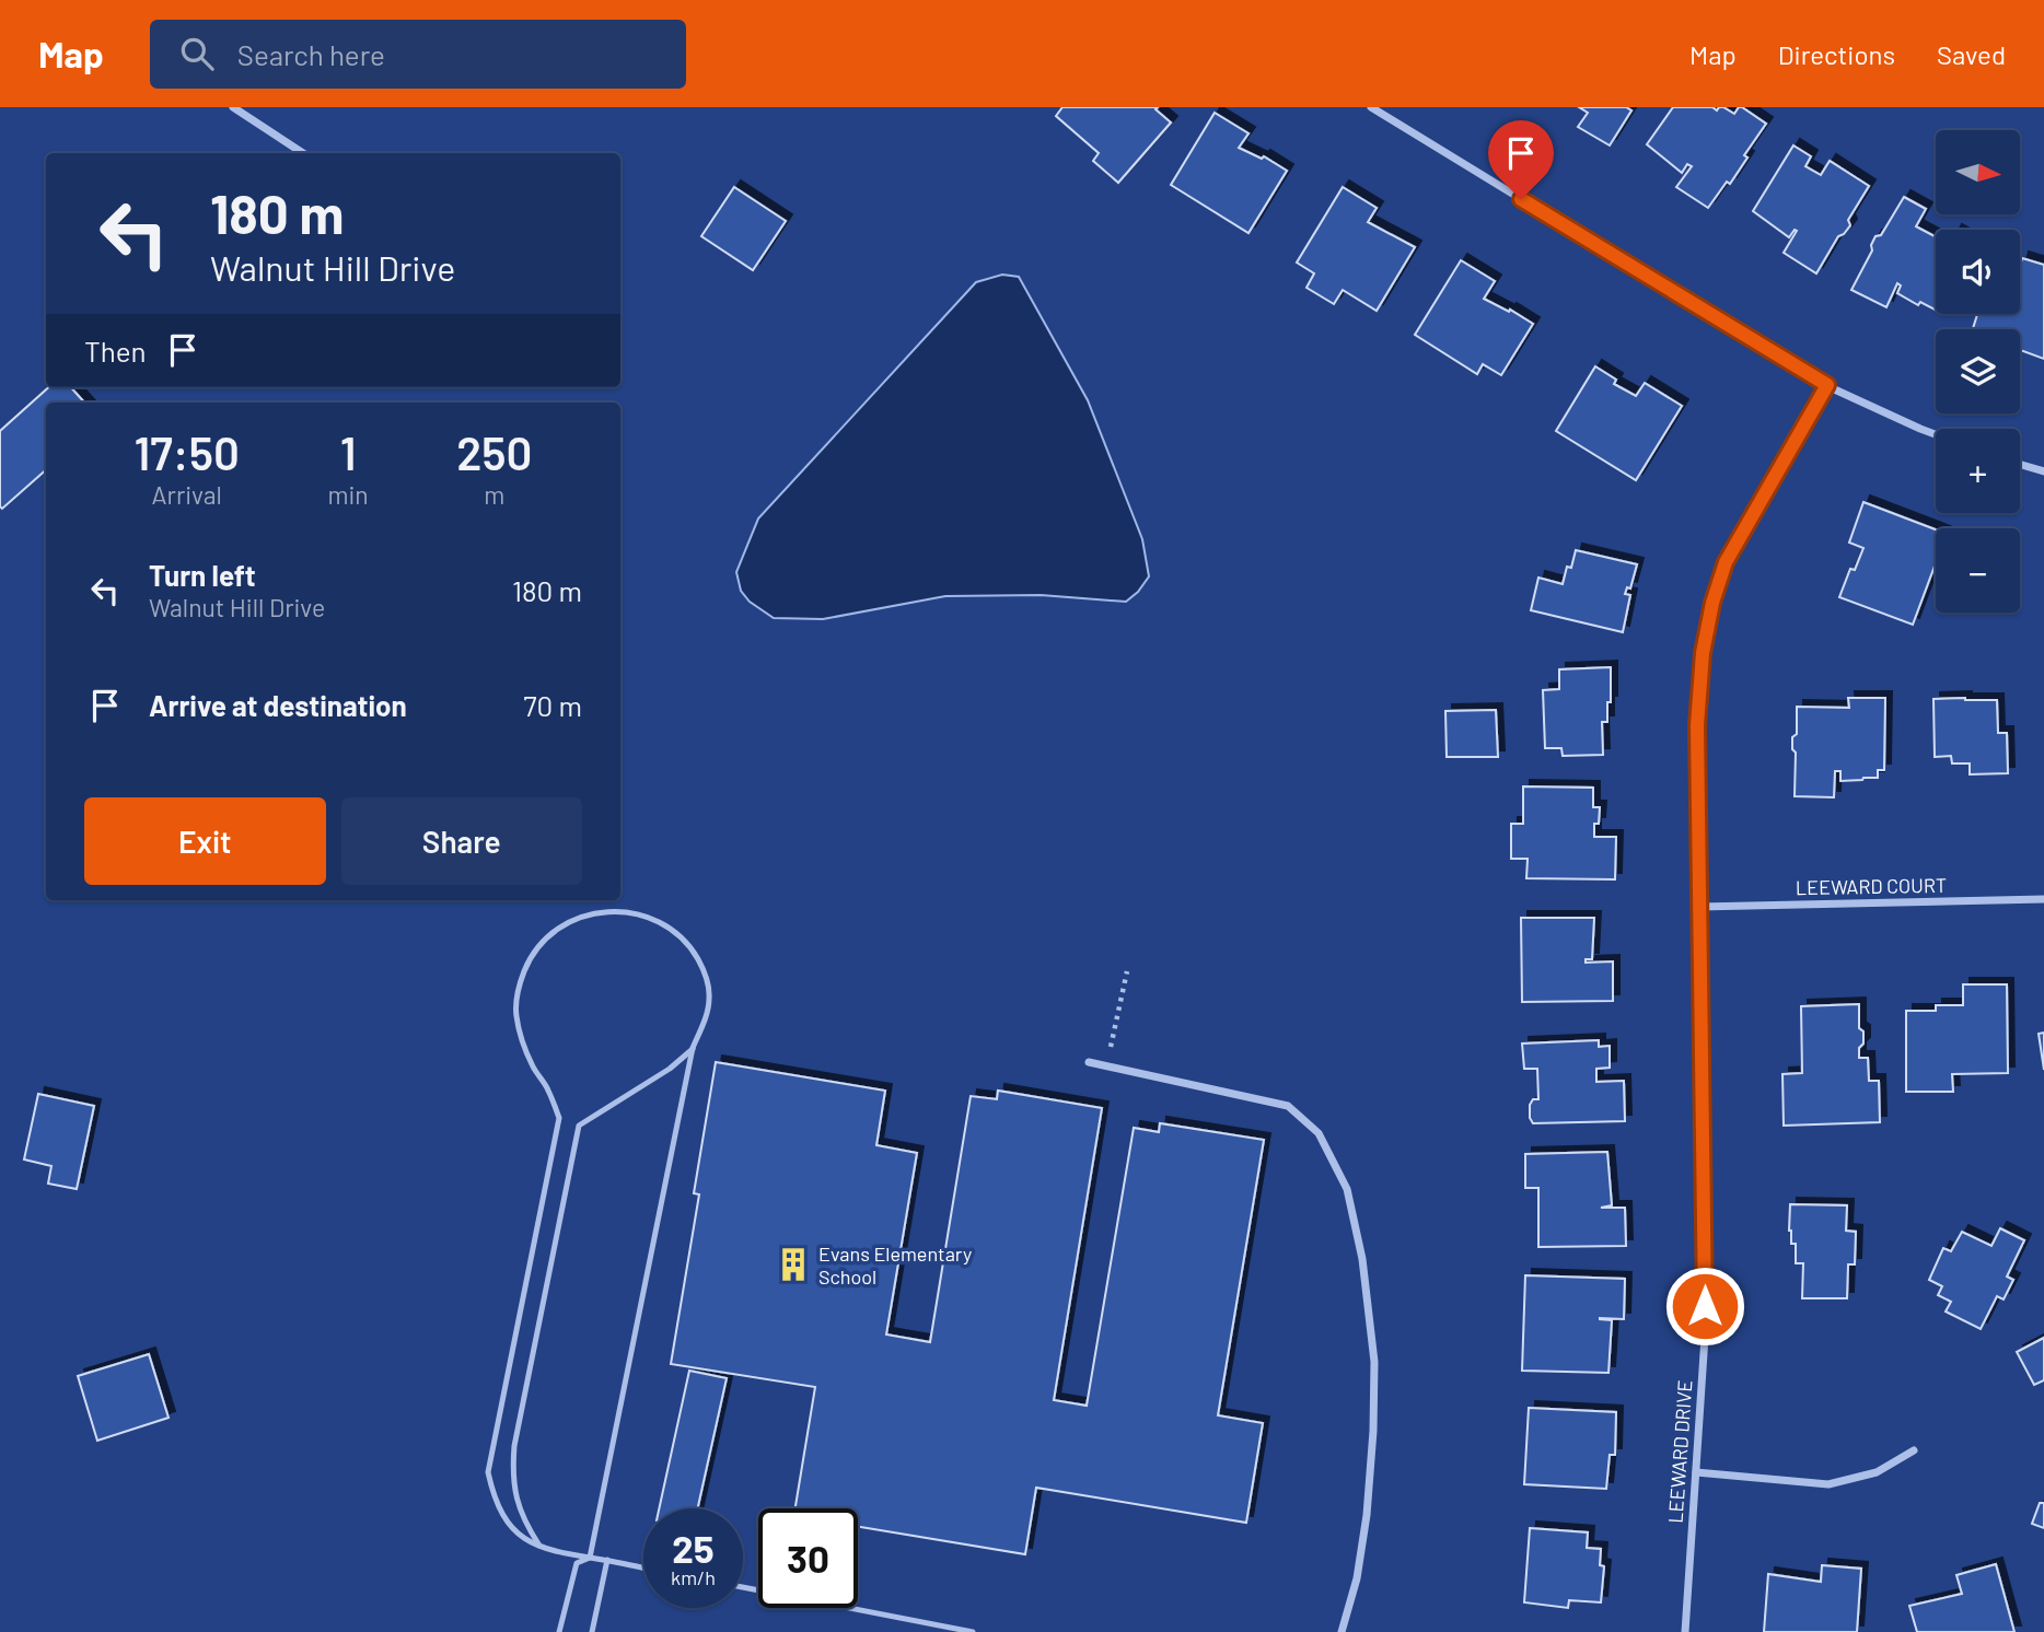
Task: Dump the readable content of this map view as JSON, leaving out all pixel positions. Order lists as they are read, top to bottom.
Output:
{
  "streets": {
    "street": ["LEEWARD COURT", "LEEWARD DRIVE"]
  },
  "crossings": [
    ["LEEWARD COURT", "LEEWARD DRIVE"]
  ],
  "places": {
    "building": ["Evans Elementary School"]
  },
  "north": "right",
  "page": {
    "header": "Map",
    "search": "Search here",
    "nav": ["Map", "Directions", "Saved"],
    "map_buttons": ["+", "−"],
    "turn": ["180 m", "Walnut Hill Drive"],
    "then": "Then",
    "eta": [
      "17:50",
      "Arrival",
      "1",
      "min",
      "250",
      "m"
    ],
    "list": [
      {
        "name": "Turn left",
        "note": "Walnut Hill Drive",
        "value": "180 m"
      },
      {
        "name": "Arrive at destination",
        "value": "70 m"
      }
    ],
    "buttons": ["Exit", "Share"],
    "speed": "25 km/h",
    "limit": "30"
  }
}
